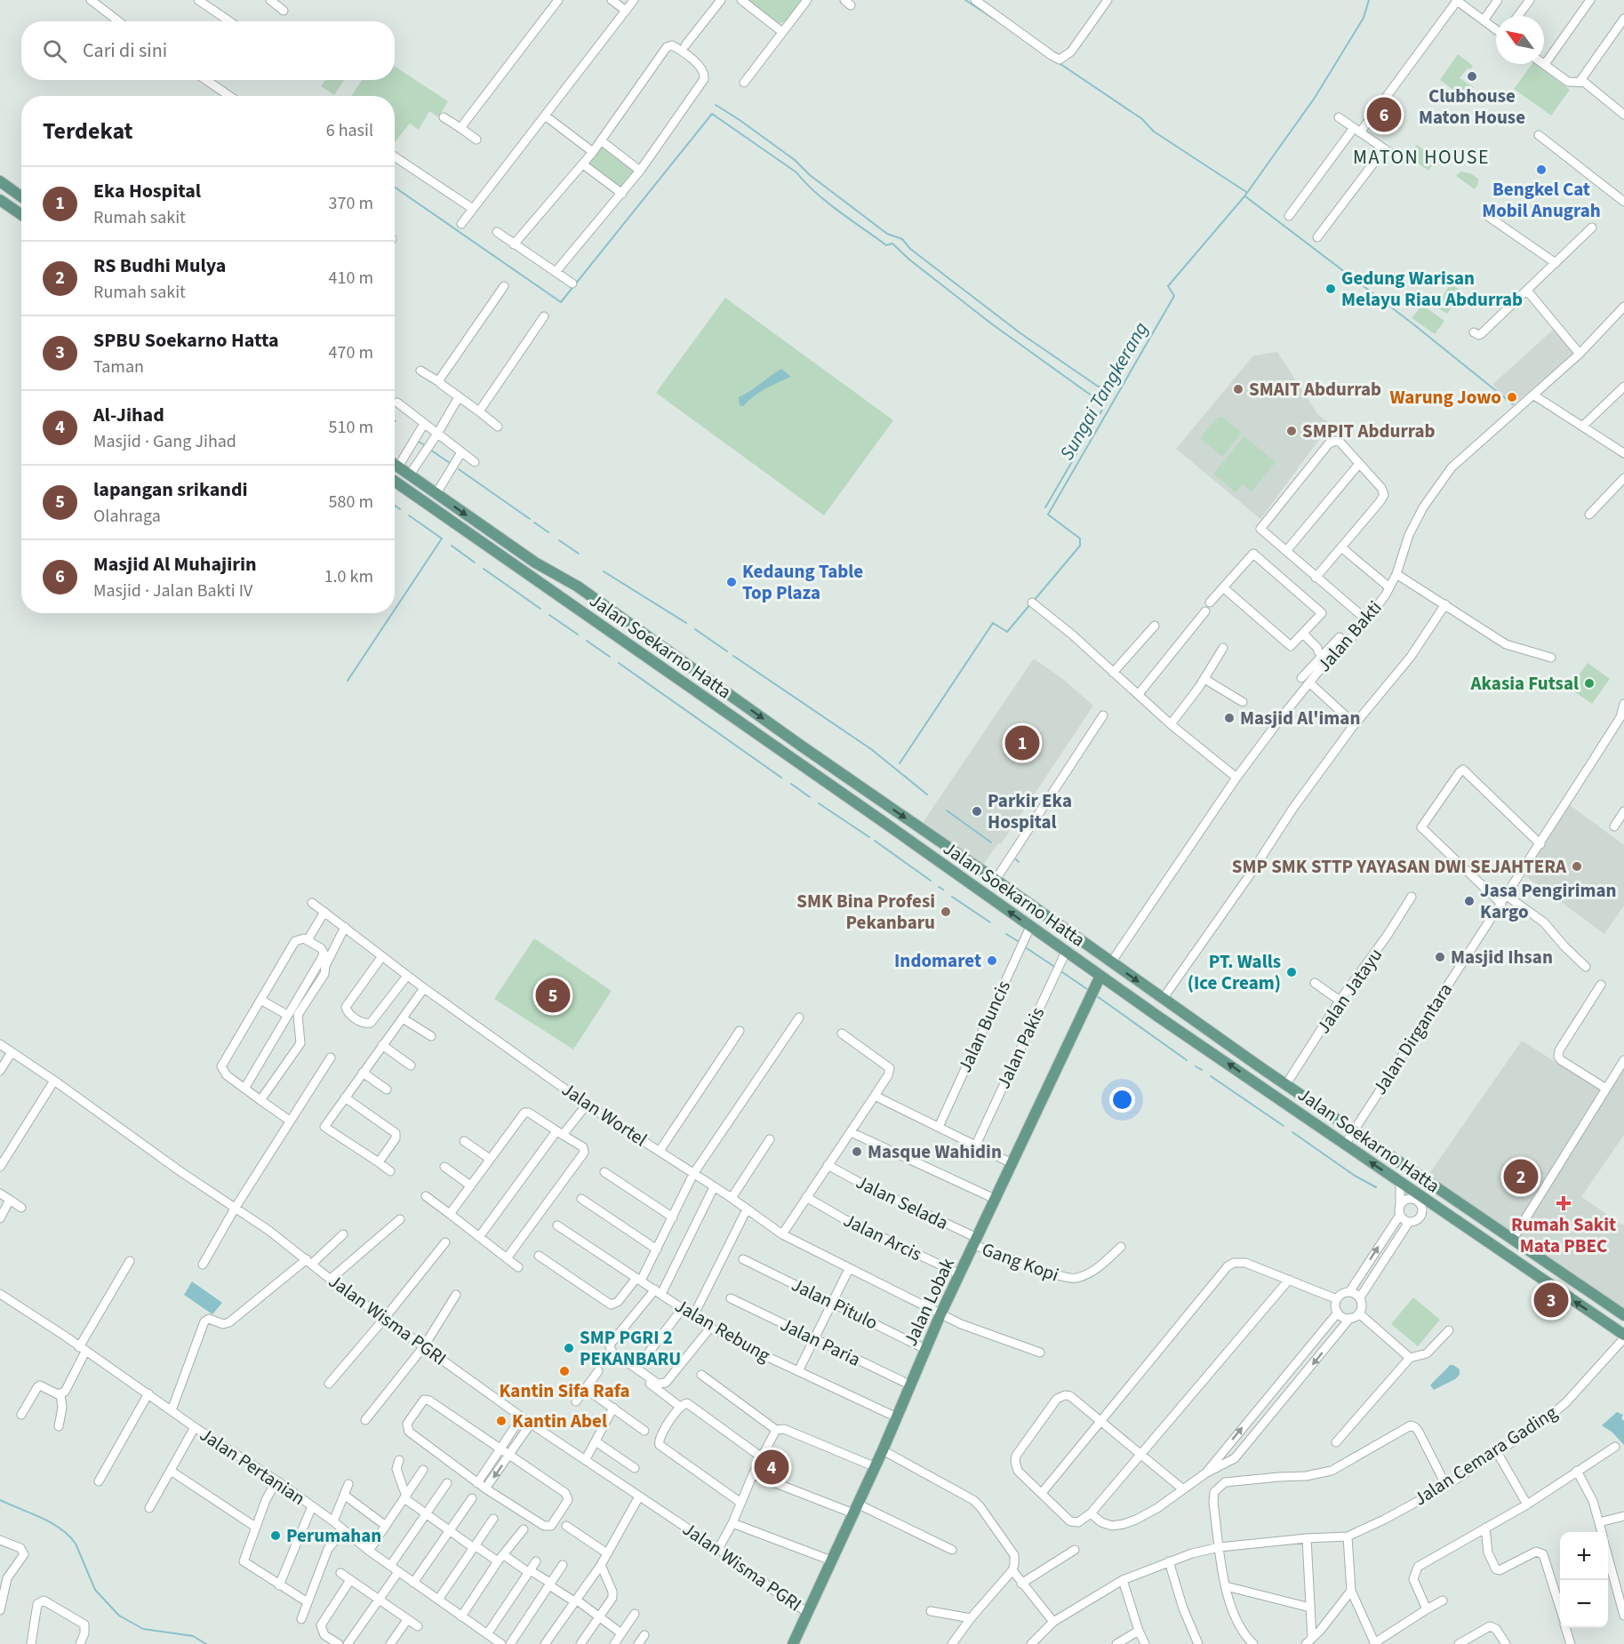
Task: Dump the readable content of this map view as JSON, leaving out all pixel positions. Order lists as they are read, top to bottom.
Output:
{
  "streets": {
    "main road": ["Jalan Soekarno Hatta", "Jalan Lobak"],
    "street": [
      "Jalan Bakti",
      "Jalan Jatayu",
      "Jalan Buncis",
      "Jalan Dirgantara",
      "Jalan Pakis",
      "Jalan Wortel",
      "Jalan Selada",
      "Jalan Arcis",
      "Gang Kopi",
      "Jalan Pitulo",
      "Jalan Wisma PGRI",
      "Jalan Rebung",
      "Jalan Paria",
      "Jalan Cemara Gading",
      "Jalan Pertanian"
    ]
  },
  "crossings": [
    ["Jalan Bakti", "Jalan Soekarno Hatta"],
    ["Jalan Soekarno Hatta", "Jalan Jatayu"],
    ["Jalan Soekarno Hatta", "Jalan Buncis"],
    ["Jalan Soekarno Hatta", "Jalan Dirgantara"],
    ["Jalan Soekarno Hatta", "Jalan Pakis"],
    ["Jalan Soekarno Hatta", "Jalan Lobak"],
    ["Jalan Soekarno Hatta", "Jalan Cemara Gading"],
    ["Jalan Wortel", "Jalan Lobak"],
    ["Jalan Selada", "Gang Kopi"],
    ["Jalan Selada", "Jalan Lobak"],
    ["Jalan Arcis", "Jalan Lobak"],
    ["Gang Kopi", "Jalan Lobak"],
    ["Jalan Lobak", "Jalan Pitulo"],
    ["Jalan Lobak", "Jalan Wisma PGRI"],
    ["Jalan Lobak", "Jalan Rebung"],
    ["Jalan Lobak", "Jalan Paria"]
  ],
  "districts": ["MATON HOUSE"],
  "water": ["Sungai Tangkerang"],
  "places": {
    "other": [
      "Clubhouse Maton House",
      "Bengkel Cat Mobil Anugrah",
      "Gedung Warisan Melayu Riau Abdurrab",
      "SMAIT Abdurrab",
      "Warung Jowo",
      "SMPIT Abdurrab",
      "Kedaung Table Top Plaza",
      "Akasia Futsal",
      "Masjid Al'iman",
      "Parkir Eka Hospital",
      "SMP SMK STTP YAYASAN DWI SEJAHTERA",
      "Jasa Pengiriman Kargo",
      "SMK Bina Profesi Pekanbaru",
      "Masjid Ihsan",
      "Indomaret",
      "PT. Walls (Ice Cream)",
      "Masque Wahidin",
      "SMP PGRI 2 PEKANBARU",
      "Kantin Sifa Rafa",
      "Kantin Abel",
      "Perumahan"
    ],
    "health": ["Rumah Sakit Mata PBEC"]
  },
  "north": "top left",
  "page": {
    "search": "Cari di sini",
    "pins": [
      "6",
      "1",
      "5",
      "2",
      "3",
      "4"
    ],
    "heading": ["Terdekat", "6 hasil"],
    "list": [
      {
        "mark": "1",
        "name": "Eka Hospital",
        "note": "Rumah sakit",
        "value": "370 m"
      },
      {
        "mark": "2",
        "name": "RS Budhi Mulya",
        "note": "Rumah sakit",
        "value": "410 m"
      },
      {
        "mark": "3",
        "name": "SPBU Soekarno Hatta",
        "note": "Taman",
        "value": "470 m"
      },
      {
        "mark": "4",
        "name": "Al-Jihad",
        "note": "Masjid · Gang Jihad",
        "value": "510 m"
      },
      {
        "mark": "5",
        "name": "lapangan srikandi",
        "note": "Olahraga",
        "value": "580 m"
      },
      {
        "mark": "6",
        "name": "Masjid Al Muhajirin",
        "note": "Masjid · Jalan Bakti IV",
        "value": "1.0 km"
      }
    ],
    "map_buttons": ["+", "−"]
  }
}
